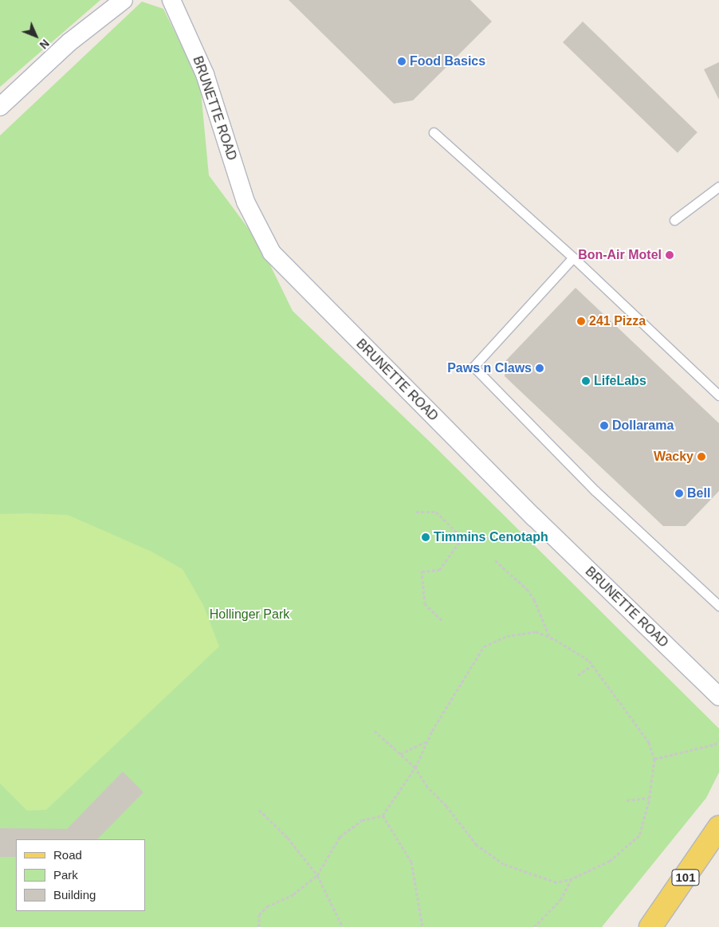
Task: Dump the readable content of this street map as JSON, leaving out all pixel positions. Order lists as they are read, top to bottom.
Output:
{
  "streets": {
    "main road": ["101"],
    "street": ["BRUNETTE ROAD"]
  },
  "parks": ["Hollinger Park"],
  "places": [
    "Food Basics",
    "Bon-Air Motel",
    "241 Pizza",
    "Paws n Claws",
    "LifeLabs",
    "Dollarama",
    "Wacky",
    "Bell",
    "Timmins Cenotaph"
  ],
  "legend": ["Road", "Park", "Building"],
  "north": "bottom right"
}
